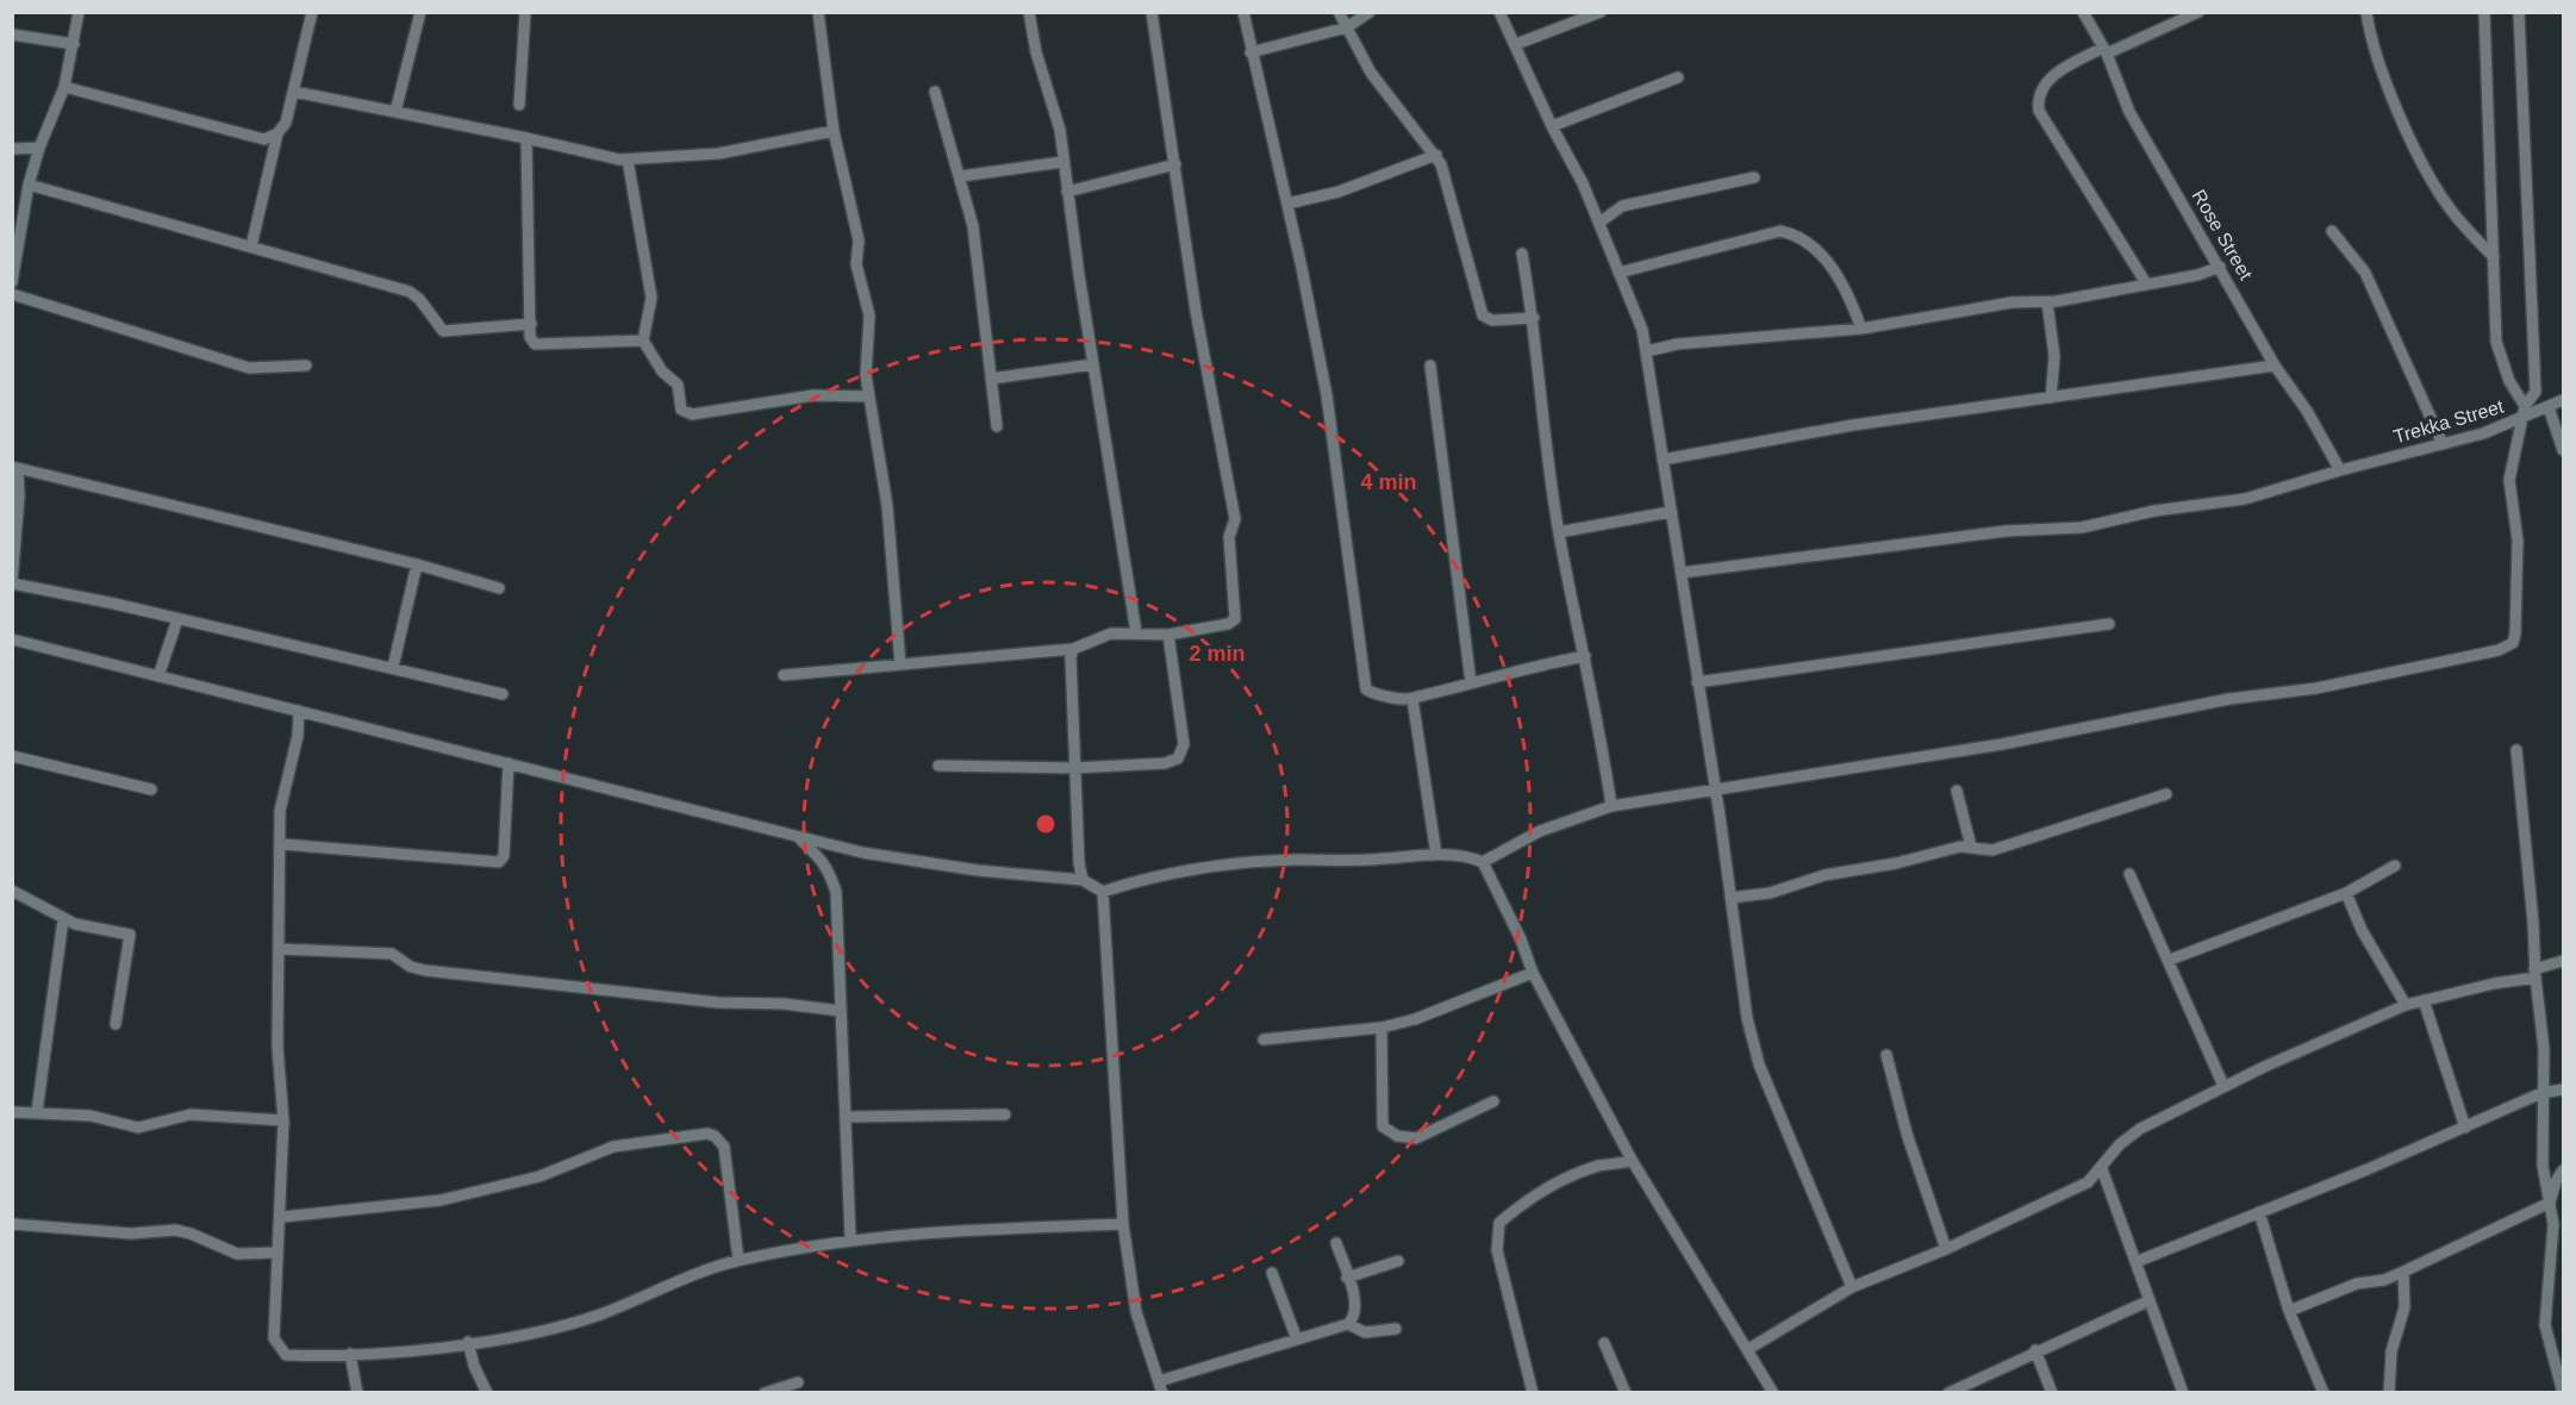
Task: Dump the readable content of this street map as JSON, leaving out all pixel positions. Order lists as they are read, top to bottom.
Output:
{
  "streets": {
    "street": ["Rose Street", "Trekka Street"]
  },
  "crossings": [
    ["Rose Street", "Trekka Street"]
  ],
  "rings": ["4 min", "2 min"]
}
